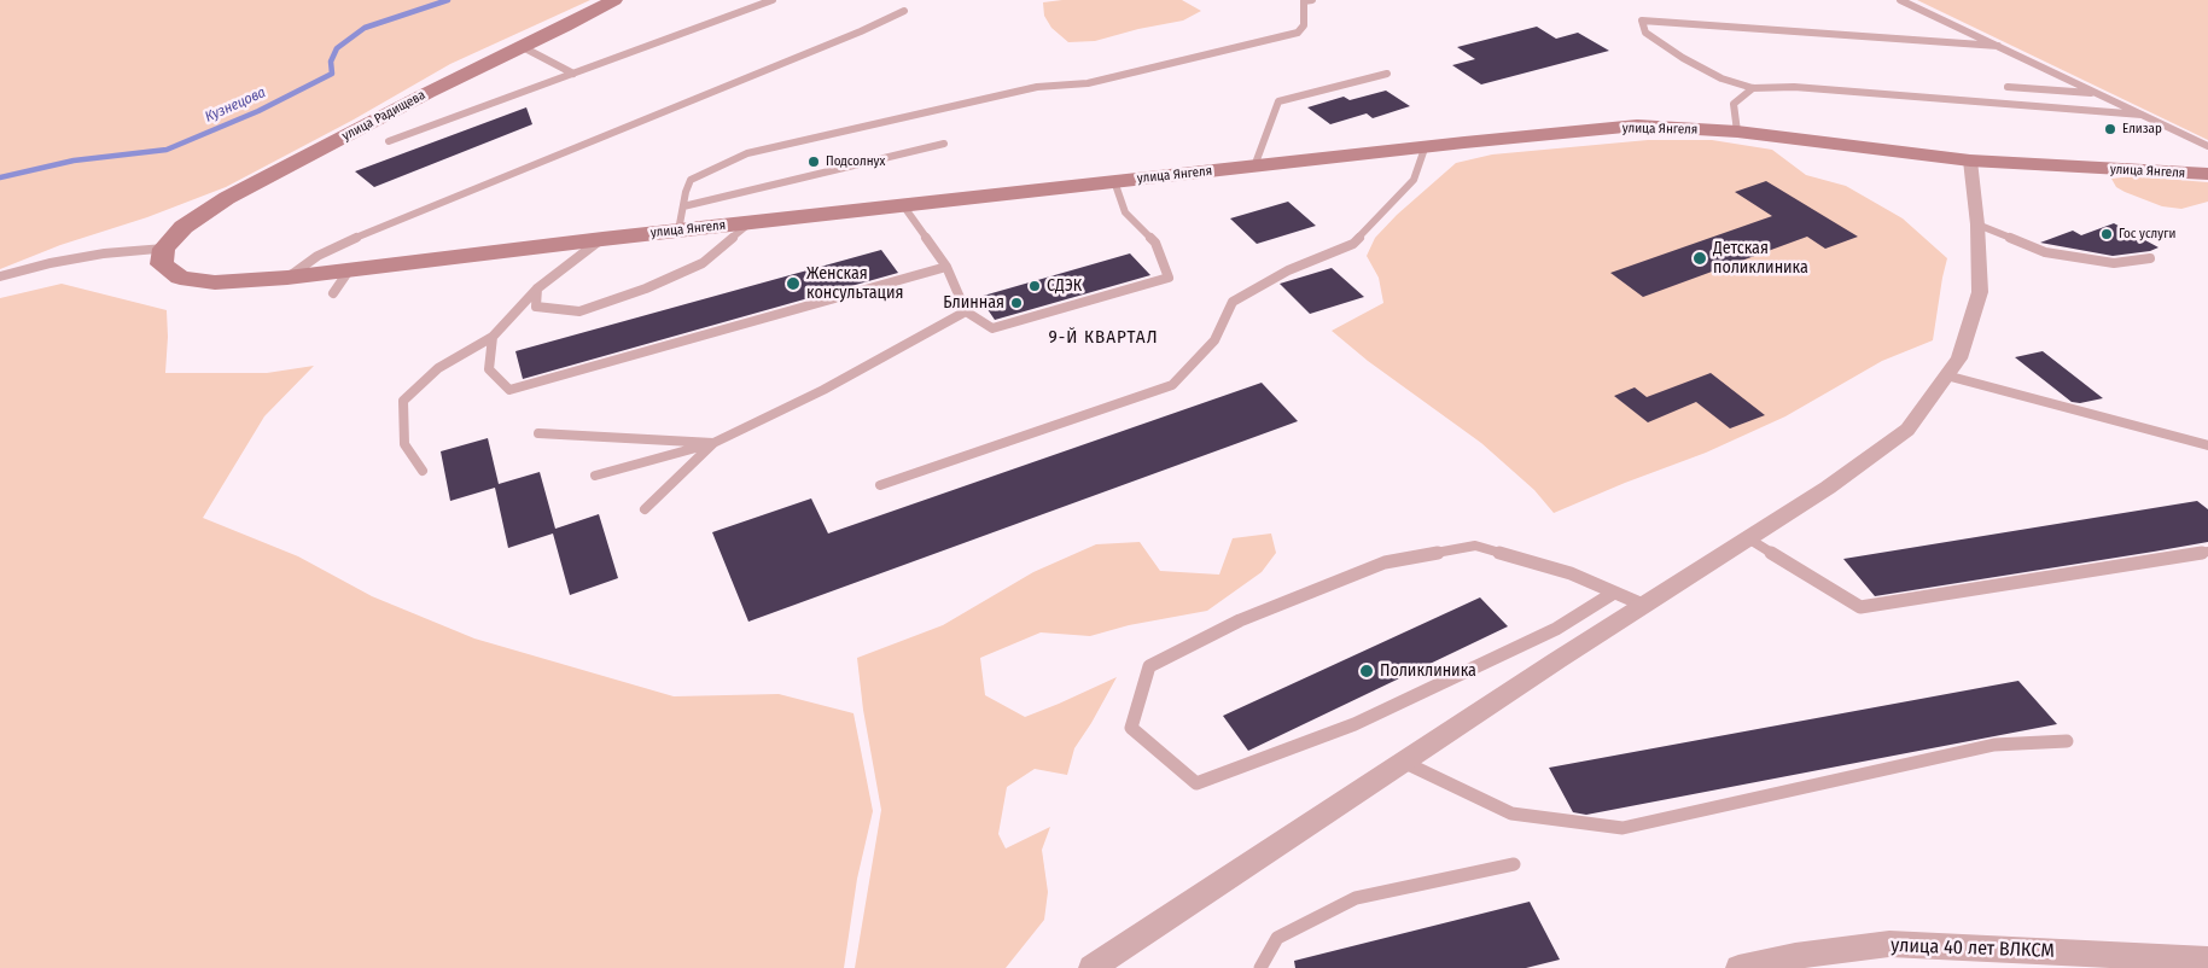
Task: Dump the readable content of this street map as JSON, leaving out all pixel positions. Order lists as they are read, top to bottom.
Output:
{
  "streets": {
    "street": ["улица Радищева", "улица Янгеля", "улица 40 лет ВЛКСМ"]
  },
  "crossings": [
    ["улица Радищева", "улица Янгеля"]
  ],
  "districts": ["9-Й КВАРТАЛ"],
  "water": ["Кузнецова"],
  "places": [
    "Елизар",
    "Подсолнух",
    "Гос услуги",
    "Детская поликлиника",
    "Женская консультация",
    "СДЭК",
    "Блинная",
    "Поликлиника"
  ]
}
